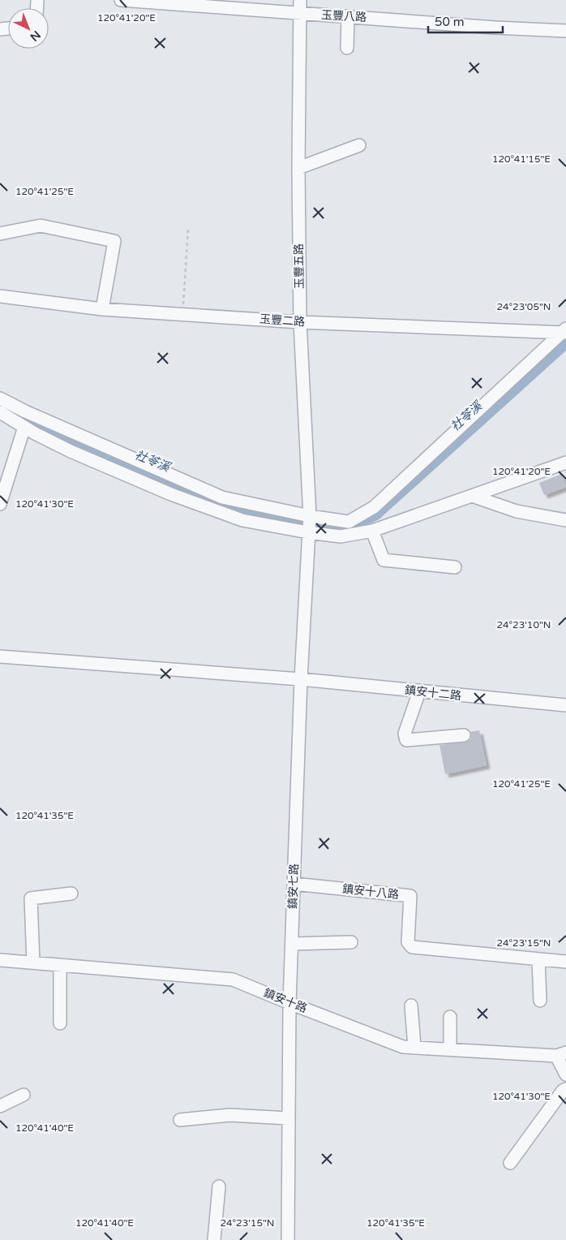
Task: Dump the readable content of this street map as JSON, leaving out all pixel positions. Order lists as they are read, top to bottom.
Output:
{
  "streets": {
    "street": [
      "玉豐八路",
      "玉豐五路",
      "玉豐二路",
      "鎮安十二路",
      "鎮安七路",
      "鎮安十八路",
      "鎮安十路"
    ]
  },
  "crossings": [
    ["玉豐八路", "玉豐五路"],
    ["玉豐五路", "玉豐二路"],
    ["玉豐五路", "鎮安七路"],
    ["鎮安十二路", "鎮安七路"],
    ["鎮安七路", "鎮安十八路"],
    ["鎮安七路", "鎮安十路"]
  ],
  "water": ["社苓溪"],
  "scale_bar": "50 m",
  "north": "bottom right",
  "coordinates": [
    "120°41'20\"E",
    "120°41'15\"E",
    "120°41'25\"E",
    "24°23'05\"N",
    "120°41'30\"E",
    "24°23'10\"N",
    "120°41'35\"E",
    "24°23'15\"N",
    "120°41'40\"E"
  ]
}
